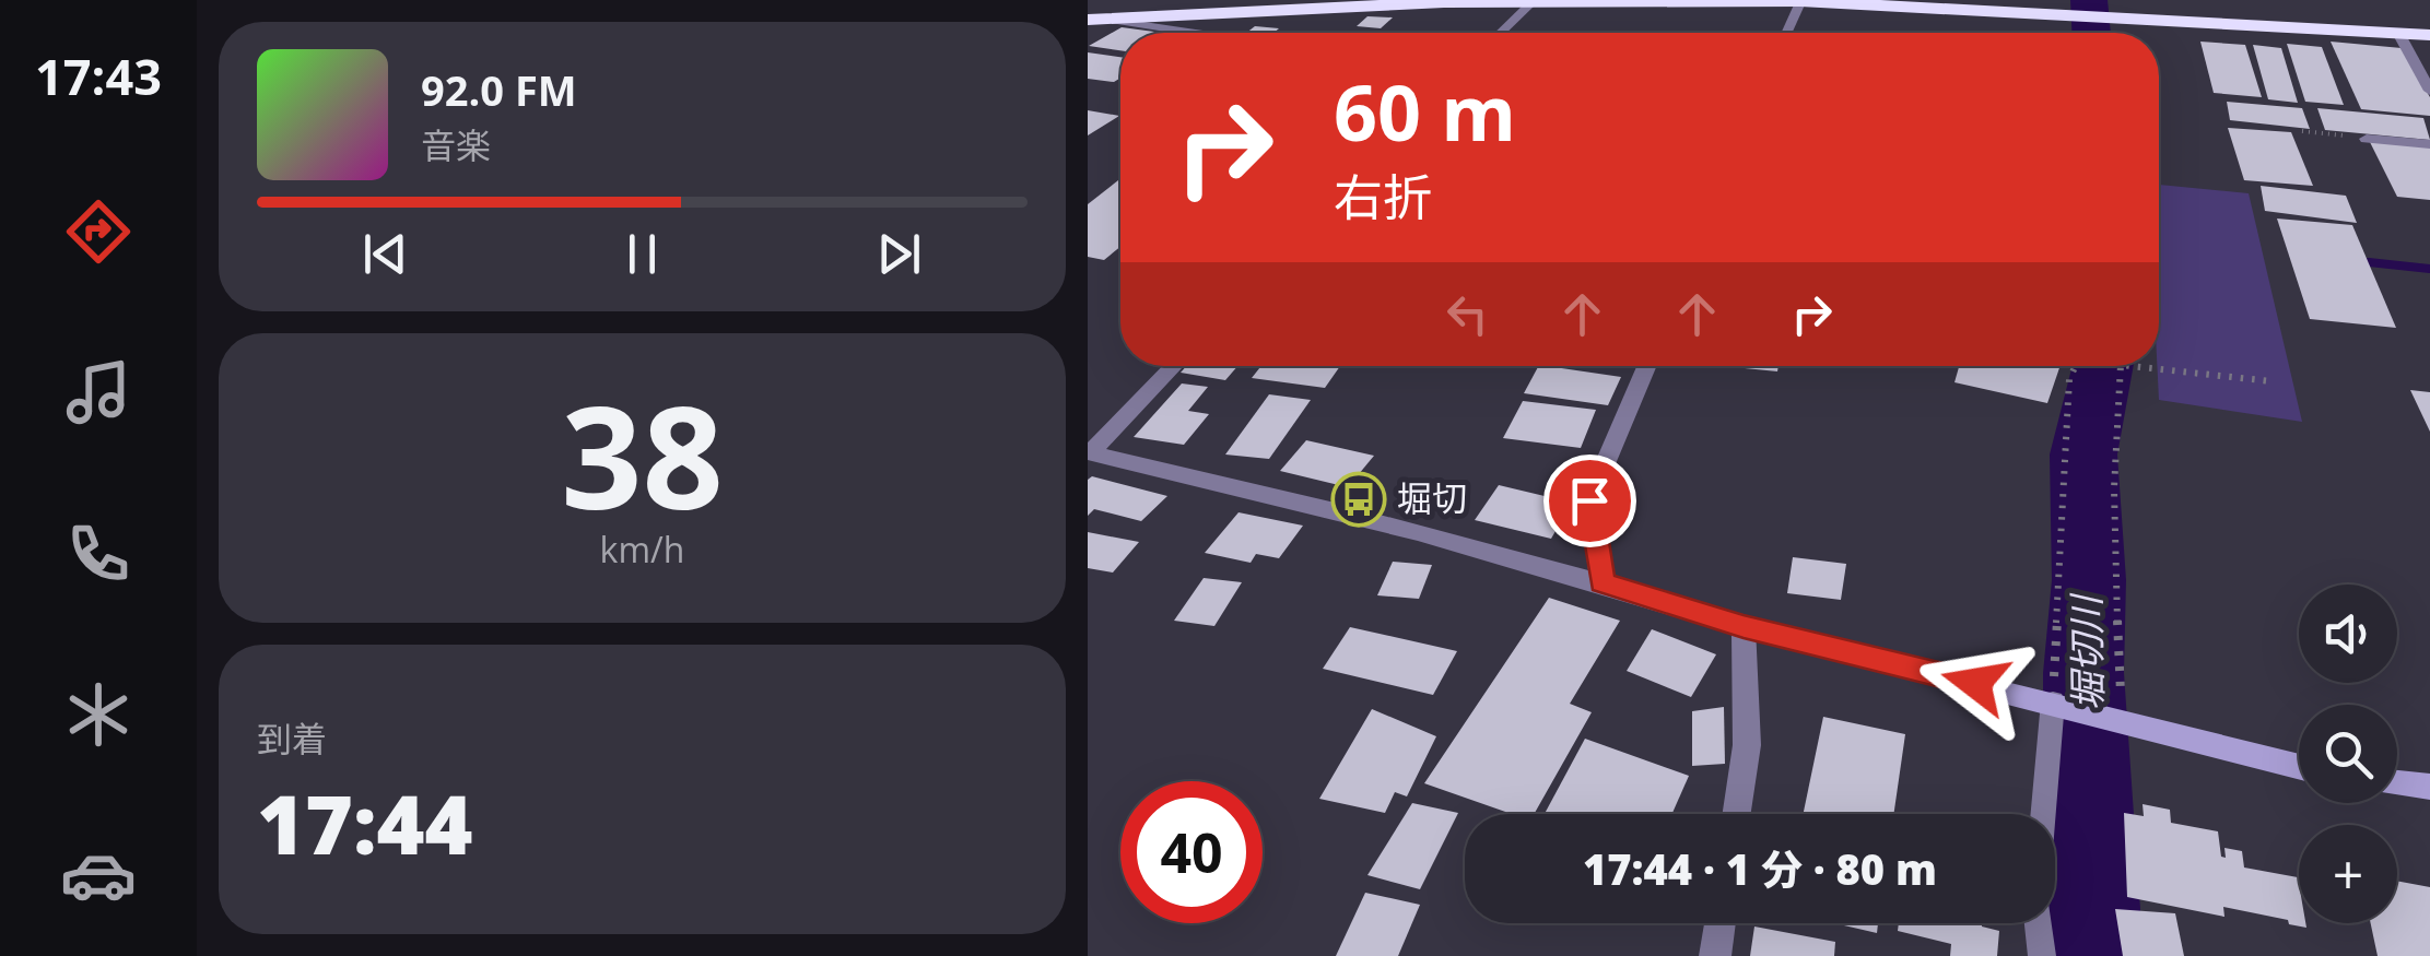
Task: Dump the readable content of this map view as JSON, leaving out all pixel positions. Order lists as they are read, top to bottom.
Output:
{
  "water": ["堀切川"],
  "places": {
    "bus stop": ["堀切"]
  },
  "page": {
    "tabs": "17:43",
    "turn": ["60 m", "右折"],
    "song": ["92.0 FM", "音楽"],
    "tile": [
      ["38", "km/h"],
      ["到着", "17:44"]
    ],
    "map_buttons": "+",
    "limit": "40",
    "trip": "17:44 · 1 分 · 80 m"
  }
}
